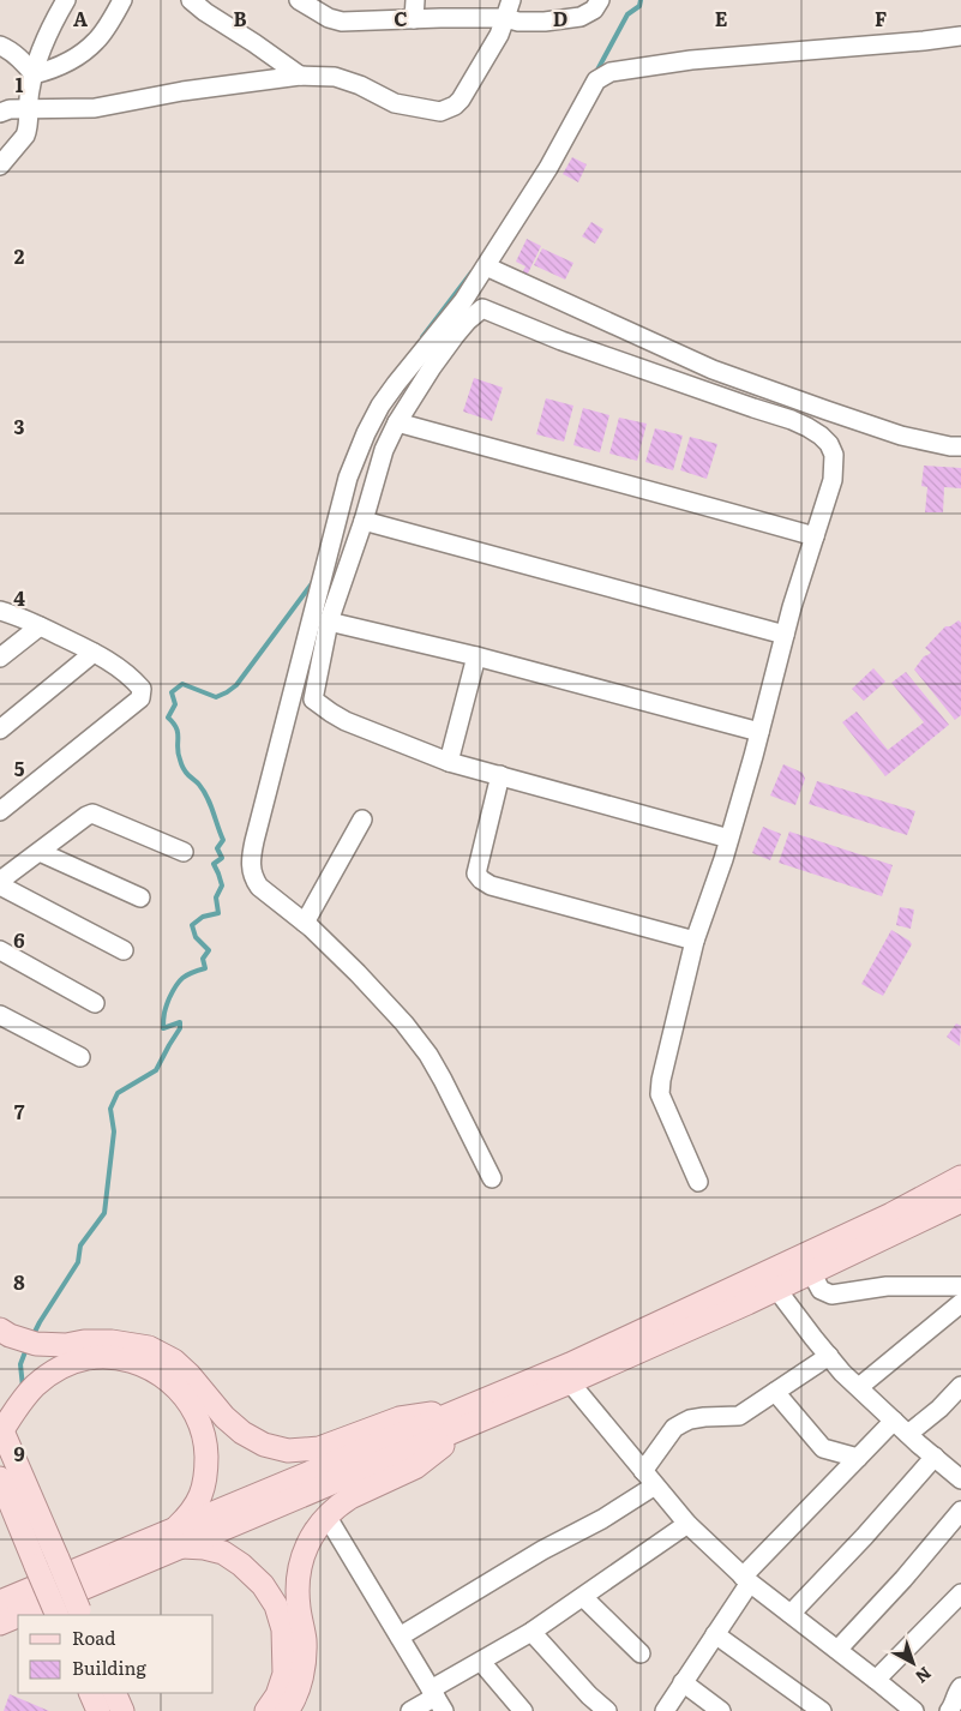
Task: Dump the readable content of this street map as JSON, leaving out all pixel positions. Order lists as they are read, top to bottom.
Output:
{
  "legend": ["Road", "Building"],
  "north": "bottom right",
  "grid": {
    "columns": [
      "A",
      "B",
      "C",
      "D",
      "E",
      "F"
    ],
    "rows": [
      "1",
      "2",
      "3",
      "4",
      "5",
      "6",
      "7",
      "8",
      "9"
    ]
  }
}
